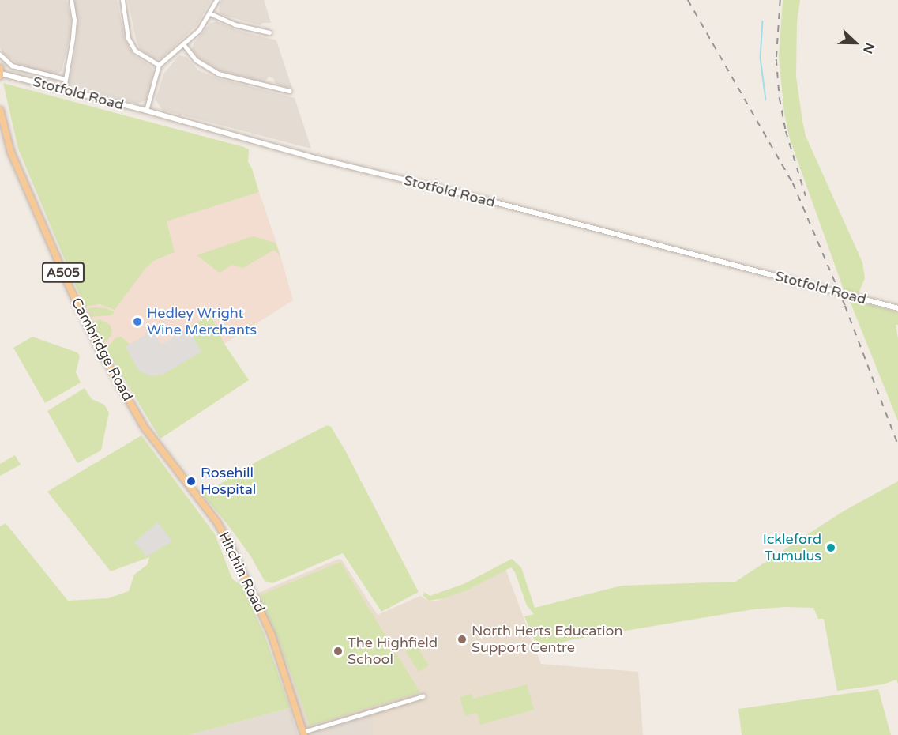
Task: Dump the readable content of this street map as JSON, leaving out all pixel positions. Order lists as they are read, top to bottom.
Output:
{
  "streets": {
    "main road": ["A505", "Cambridge Road", "Hitchin Road"],
    "street": ["Stotfold Road"]
  },
  "crossings": [
    ["Cambridge Road", "Hitchin Road"]
  ],
  "places": [
    "Hedley Wright Wine Merchants",
    "Rosehill Hospital",
    "Ickleford Tumulus",
    "North Herts Education Support Centre",
    "The Highfield School"
  ],
  "north": "right"
}
